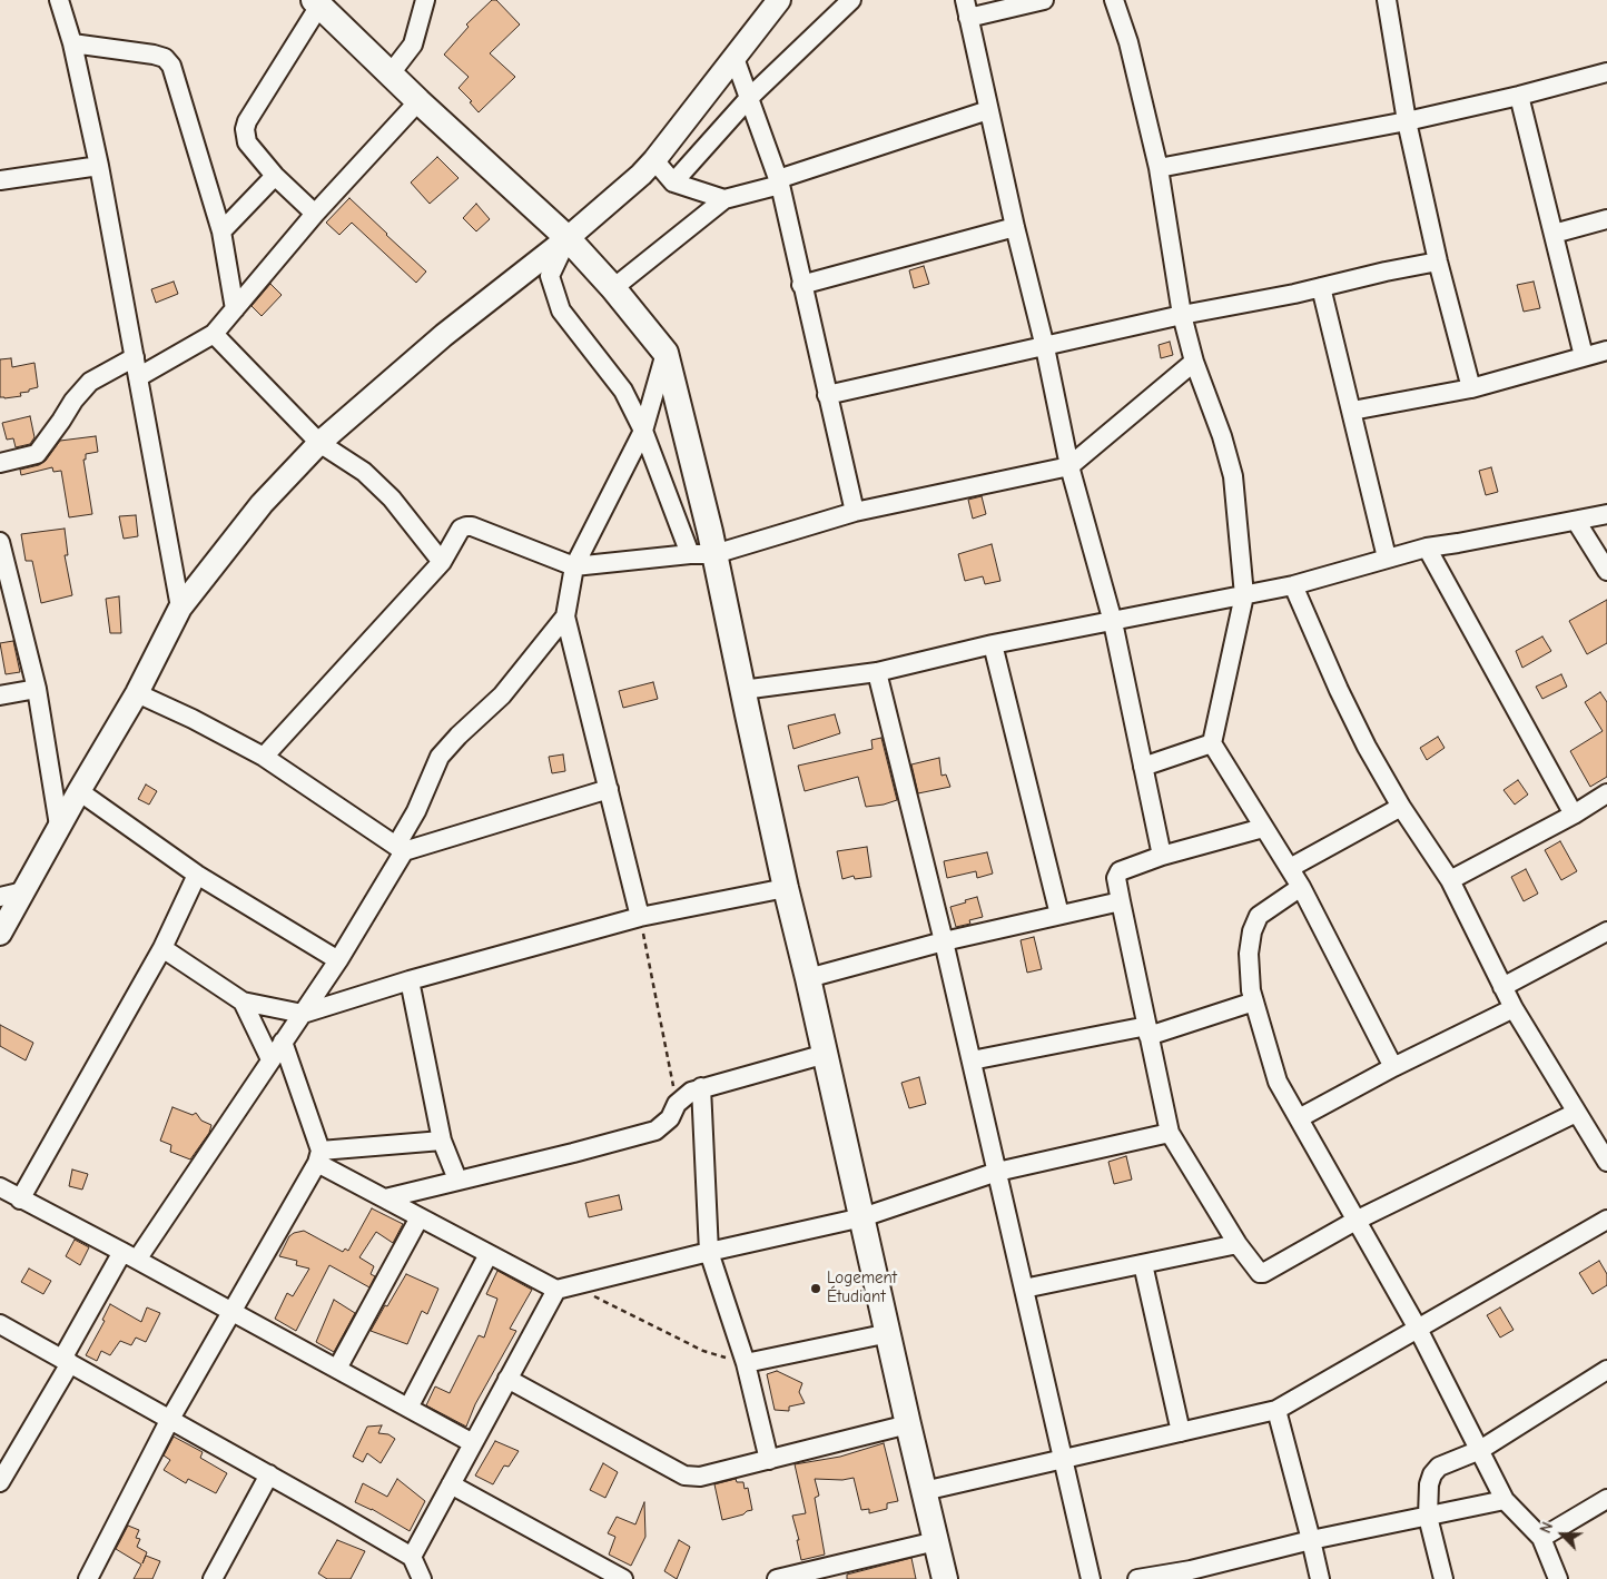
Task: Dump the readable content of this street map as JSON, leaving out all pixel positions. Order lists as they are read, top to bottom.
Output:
{
  "places": ["Logement Étudiant"],
  "north": "top left"
}
